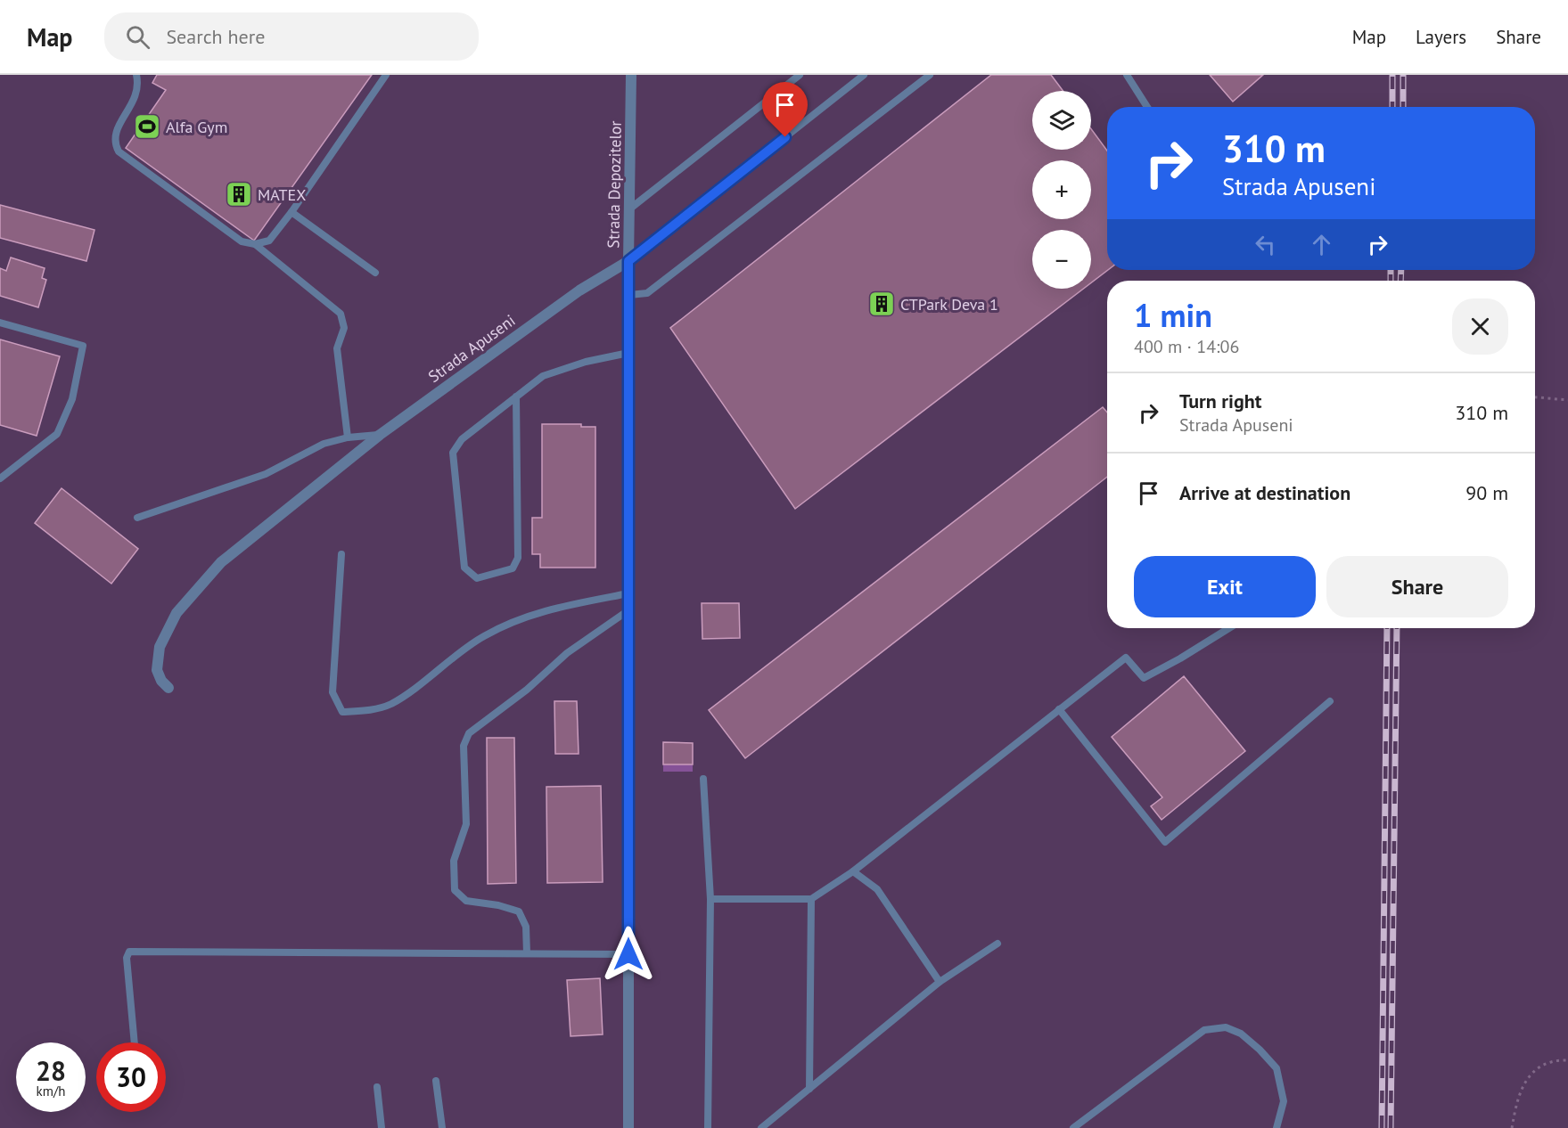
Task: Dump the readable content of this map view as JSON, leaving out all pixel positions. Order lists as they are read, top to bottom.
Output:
{
  "streets": {
    "street": ["Strada Depozitelor", "Strada Apuseni"]
  },
  "crossings": [
    ["Strada Depozitelor", "Strada Apuseni"]
  ],
  "places": {
    "sports": ["Alfa Gym"],
    "building": ["MATEX", "CTPark Deva 1"]
  },
  "page": {
    "header": "Map",
    "search": "Search here",
    "nav": ["Map", "Layers", "Share"],
    "map_buttons": ["+", "−"],
    "turn": ["310 m", "Strada Apuseni"],
    "heading": ["1 min", "400 m · 14:06"],
    "list": [
      {
        "name": "Turn right",
        "note": "Strada Apuseni",
        "value": "310 m"
      },
      {
        "name": "Arrive at destination",
        "value": "90 m"
      }
    ],
    "buttons": ["Exit", "Share"],
    "speed": "28 km/h",
    "limit": "30"
  }
}
